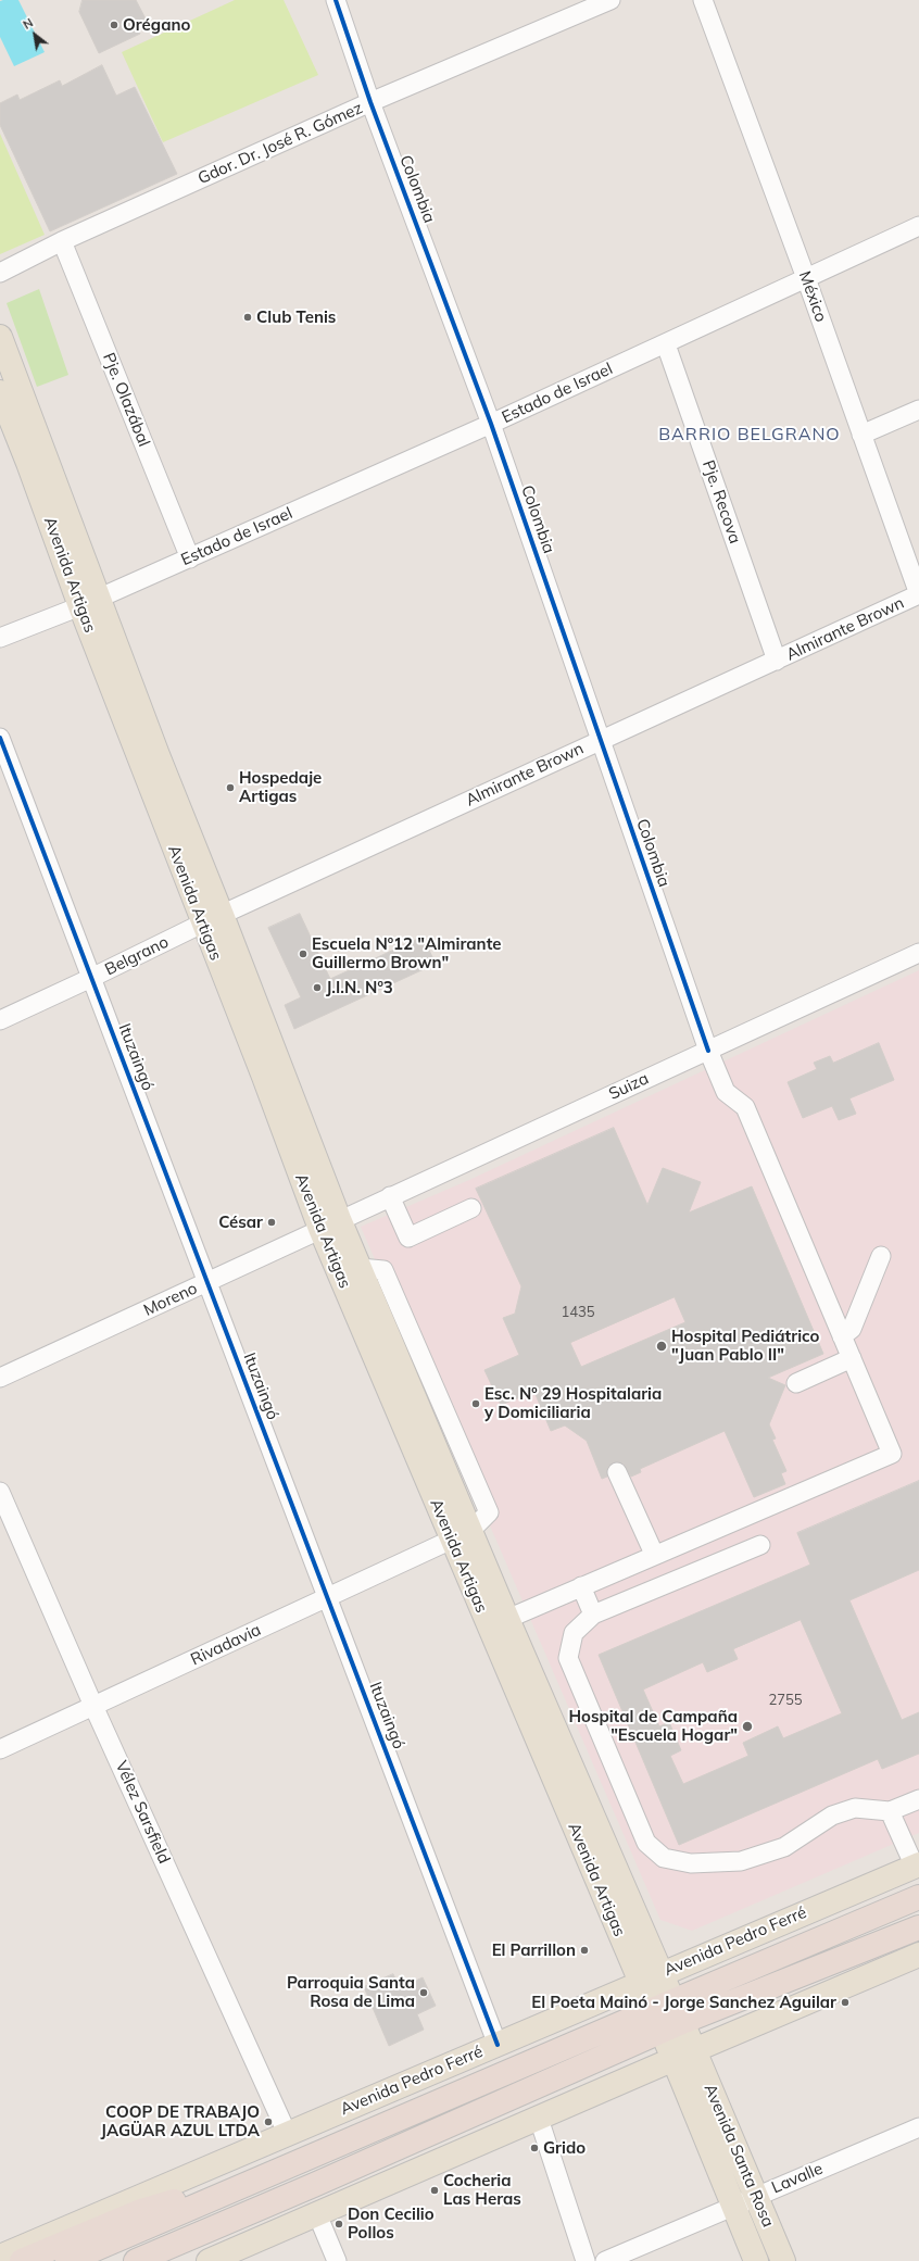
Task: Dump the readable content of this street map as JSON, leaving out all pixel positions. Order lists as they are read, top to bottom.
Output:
{
  "streets": {
    "highway": ["Avenida Pedro Ferré"],
    "main road": ["Avenida Artigas", "Avenida Santa Rosa"],
    "street": [
      "Gdor. Dr. José R. Gómez",
      "Colombia",
      "México",
      "Estado de Israel",
      "Pje. Olazábal",
      "Pje. Recova",
      "Almirante Brown",
      "Belgrano",
      "Ituzaingó",
      "Suiza",
      "Moreno",
      "Rivadavia",
      "Vélez Sarsfield",
      "Lavalle"
    ]
  },
  "crossings": [
    ["Gdor. Dr. José R. Gómez", "Colombia"],
    ["Gdor. Dr. José R. Gómez", "Pje. Olazábal"],
    ["Colombia", "Estado de Israel"],
    ["Colombia", "Almirante Brown"],
    ["Colombia", "Suiza"],
    ["México", "Estado de Israel"],
    ["México", "Almirante Brown"],
    ["Estado de Israel", "Pje. Olazábal"],
    ["Estado de Israel", "Pje. Recova"],
    ["Estado de Israel", "Avenida Artigas"],
    ["Pje. Recova", "Almirante Brown"],
    ["Avenida Artigas", "Almirante Brown"],
    ["Avenida Artigas", "Belgrano"],
    ["Avenida Artigas", "Suiza"],
    ["Avenida Artigas", "Moreno"],
    ["Avenida Artigas", "Rivadavia"],
    ["Avenida Artigas", "Avenida Pedro Ferré"],
    ["Avenida Artigas", "Avenida Santa Rosa"],
    ["Almirante Brown", "Belgrano"],
    ["Belgrano", "Ituzaingó"],
    ["Ituzaingó", "Moreno"],
    ["Ituzaingó", "Rivadavia"],
    ["Ituzaingó", "Avenida Pedro Ferré"],
    ["Suiza", "Moreno"],
    ["Rivadavia", "Vélez Sarsfield"],
    ["Vélez Sarsfield", "Avenida Pedro Ferré"],
    ["Avenida Santa Rosa", "Lavalle"]
  ],
  "districts": ["BARRIO BELGRANO"],
  "places": [
    "Orégano",
    "Club Tenis",
    "Hospedaje Artigas",
    "Escuela Nº12 \"Almirante Guillermo Brown\"",
    "J.I.N. Nº3",
    "César",
    "Hospital Pediátrico \"Juan Pablo II\"",
    "Esc. Nº 29 Hospitalaria y Domiciliaria",
    "Hospital de Campaña \"Escuela Hogar\"",
    "El Parrillon",
    "Parroquia Santa Rosa de Lima",
    "El Poeta Mainó - Jorge Sanchez Aguilar",
    "COOP DE TRABAJO JAGÜAR AZUL LTDA",
    "Grido",
    "Cocheria Las Heras",
    "Don Cecilio Pollos"
  ],
  "house_numbers": ["1435", "2755"],
  "north": "top left"
}
